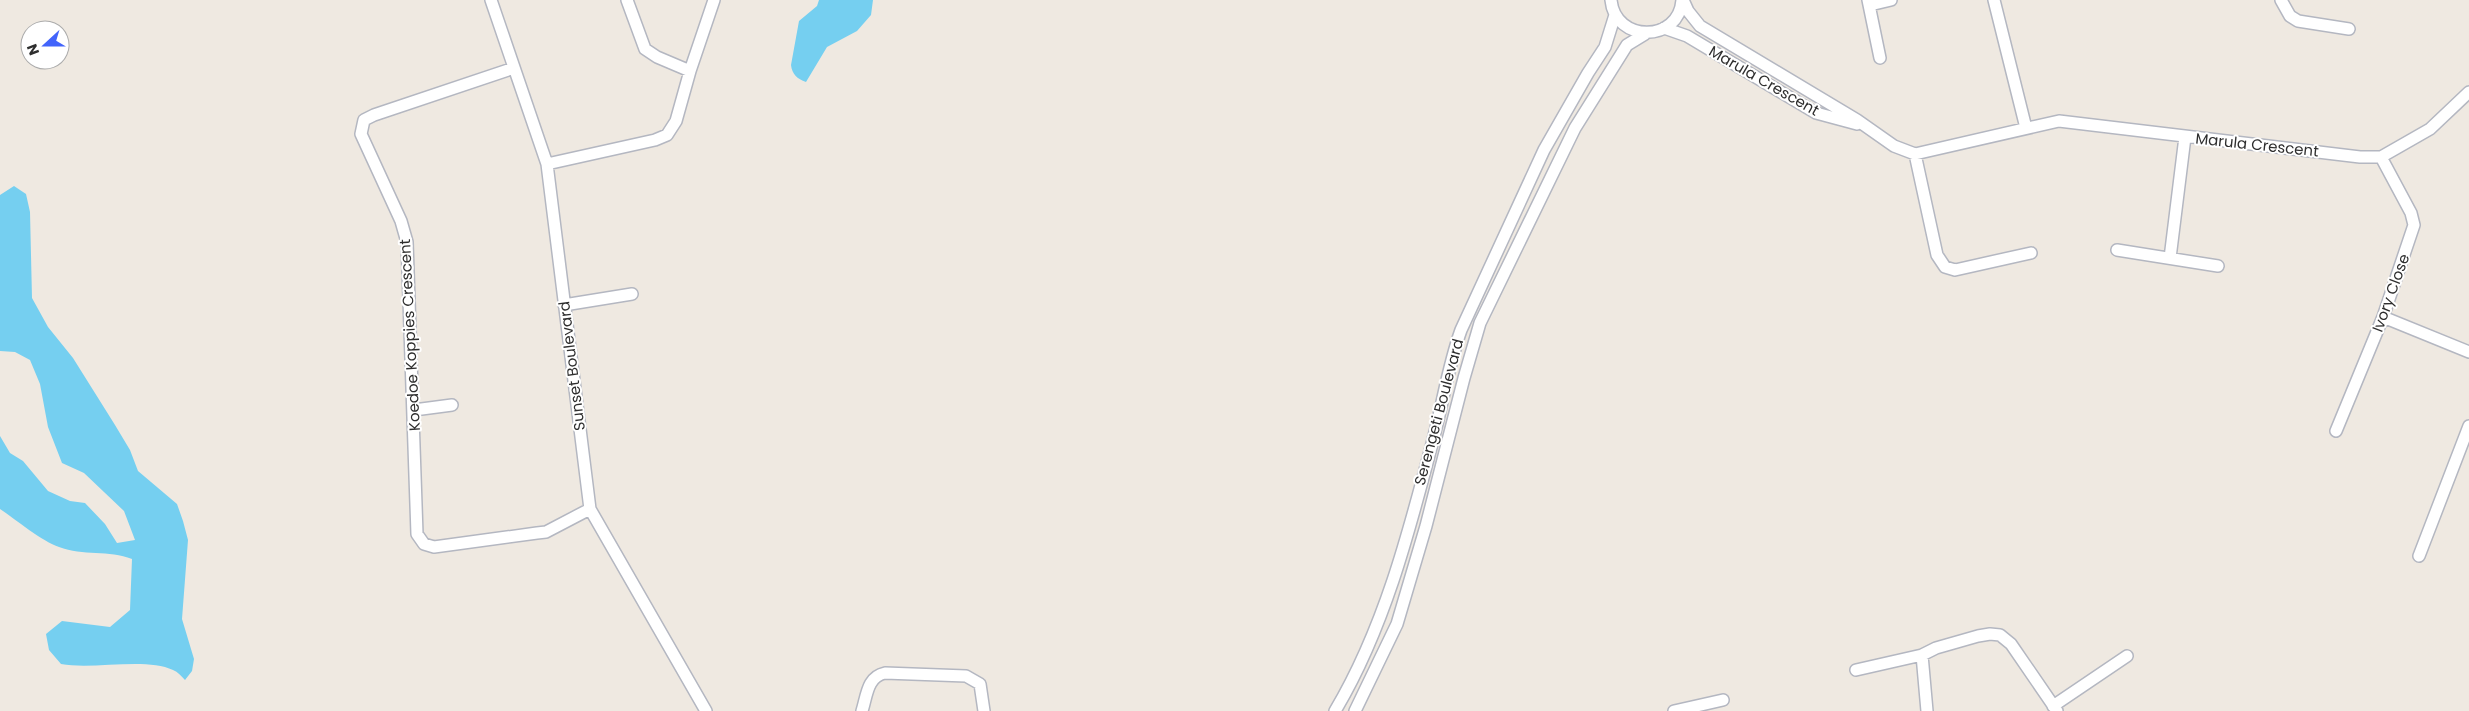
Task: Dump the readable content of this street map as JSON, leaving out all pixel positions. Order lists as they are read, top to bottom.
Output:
{
  "streets": {
    "street": [
      "Marula Crescent",
      "Ivory Close",
      "Koedoe Koppies Crescent",
      "Sunset Boulevard",
      "Serengeti Boulevard"
    ]
  },
  "crossings": [
    ["Marula Crescent", "Ivory Close"],
    ["Marula Crescent", "Serengeti Boulevard"],
    ["Koedoe Koppies Crescent", "Sunset Boulevard"]
  ],
  "north": "left"
}
